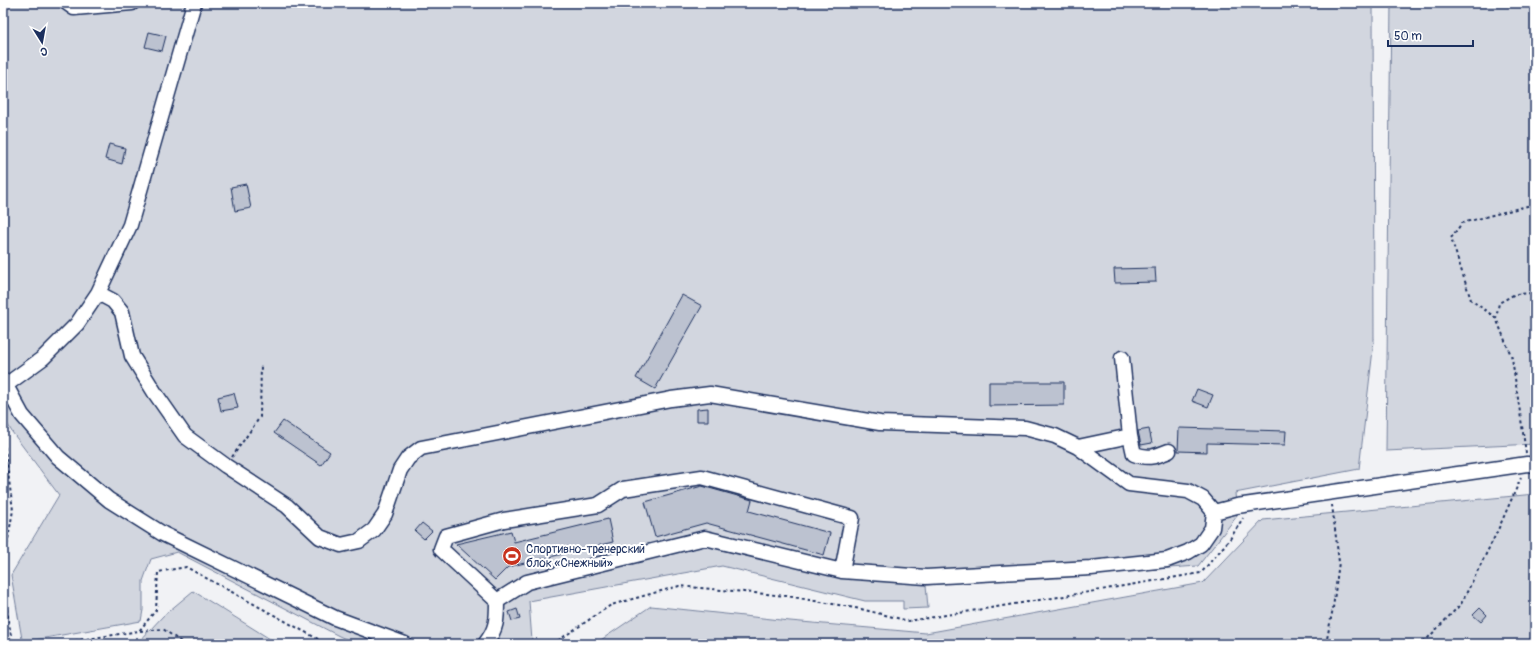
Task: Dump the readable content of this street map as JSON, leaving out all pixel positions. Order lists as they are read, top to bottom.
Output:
{
  "places": {
    "sports": ["Спортивно-тренерский блок «Снежный»"]
  },
  "scale_bar": "50 m",
  "north": "bottom"
}
